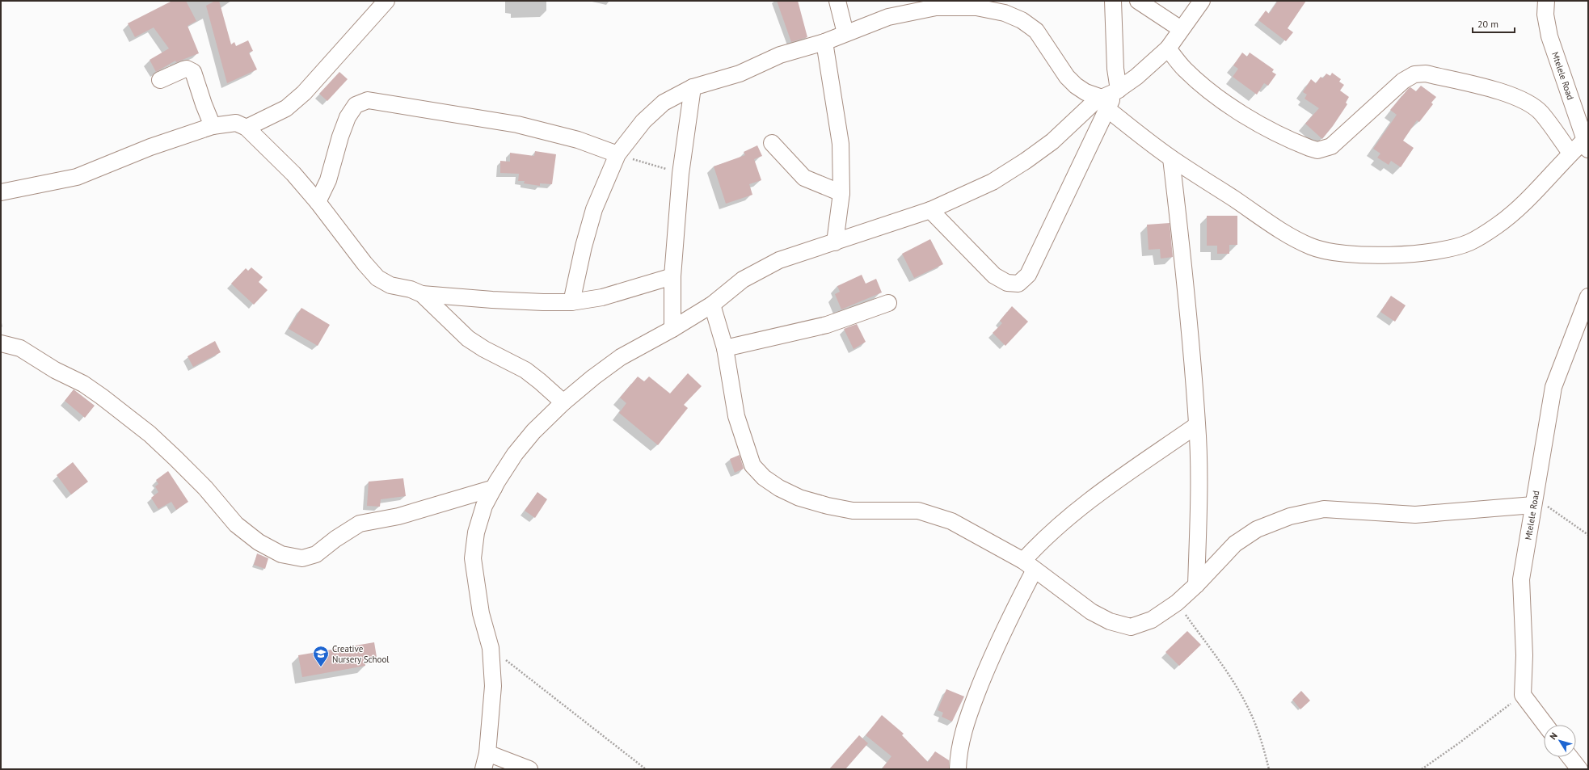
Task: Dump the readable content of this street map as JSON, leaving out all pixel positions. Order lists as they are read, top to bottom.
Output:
{
  "streets": {
    "street": ["Mtelele Road"]
  },
  "places": {
    "school or university": ["Creative Nursery School"]
  },
  "scale_bar": "20 m",
  "north": "top left"
}
